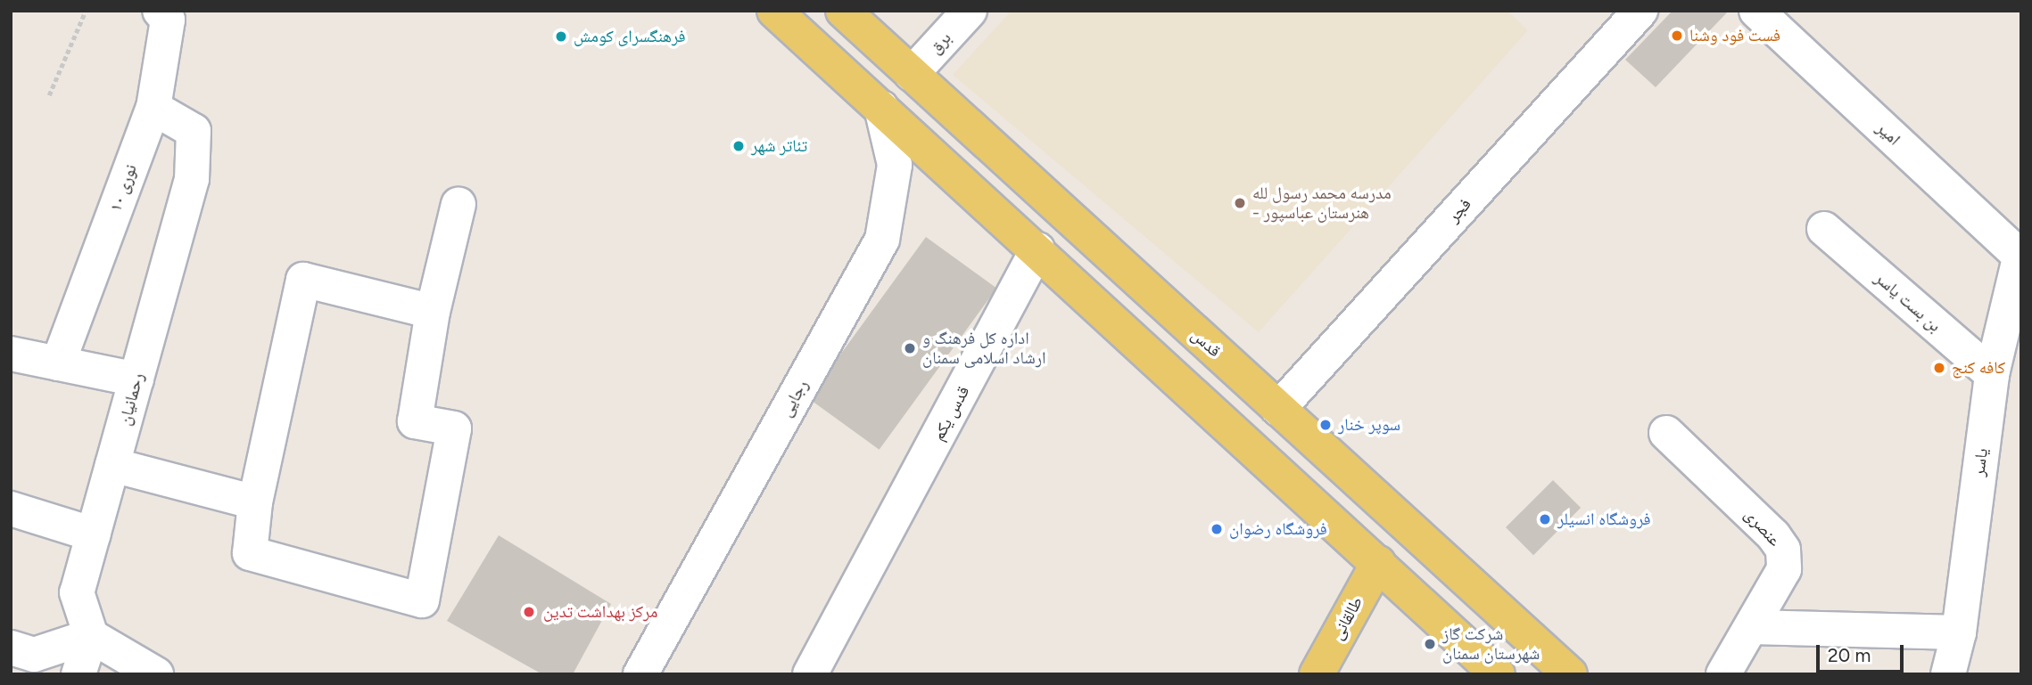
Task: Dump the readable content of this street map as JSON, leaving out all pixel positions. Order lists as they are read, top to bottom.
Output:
{
  "streets": {
    "main road": ["قدس", "طالقانی"],
    "street": [
      "برق",
      "امیر",
      "نوری ۱۰",
      "فجر",
      "بن بست یاسر",
      "رجایی",
      "رحمانیان",
      "قدس یکم",
      "یاسر",
      "عنصری"
    ]
  },
  "crossings": [
    ["برق", "قدس"],
    ["امیر", "یاسر"],
    ["نوری ۱۰", "رحمانیان"],
    ["فجر", "قدس"],
    ["بن بست یاسر", "یاسر"]
  ],
  "places": [
    "فست فود وشنا",
    "فرهنگسرای کومش",
    "تئاتر شهر",
    "مدرسه محمد رسول لله - هنرستان عباسپور",
    "اداره کل فرهنگ و ارشاد اسلامی سمنان",
    "کافه کنج",
    "سوپر خنار",
    "فروشگاه انسیلر",
    "فروشگاه رضوان",
    "مرکز بهداشت تدین",
    "شرکت گاز شهرستان سمنان"
  ],
  "scale_bar": "20 m"
}
